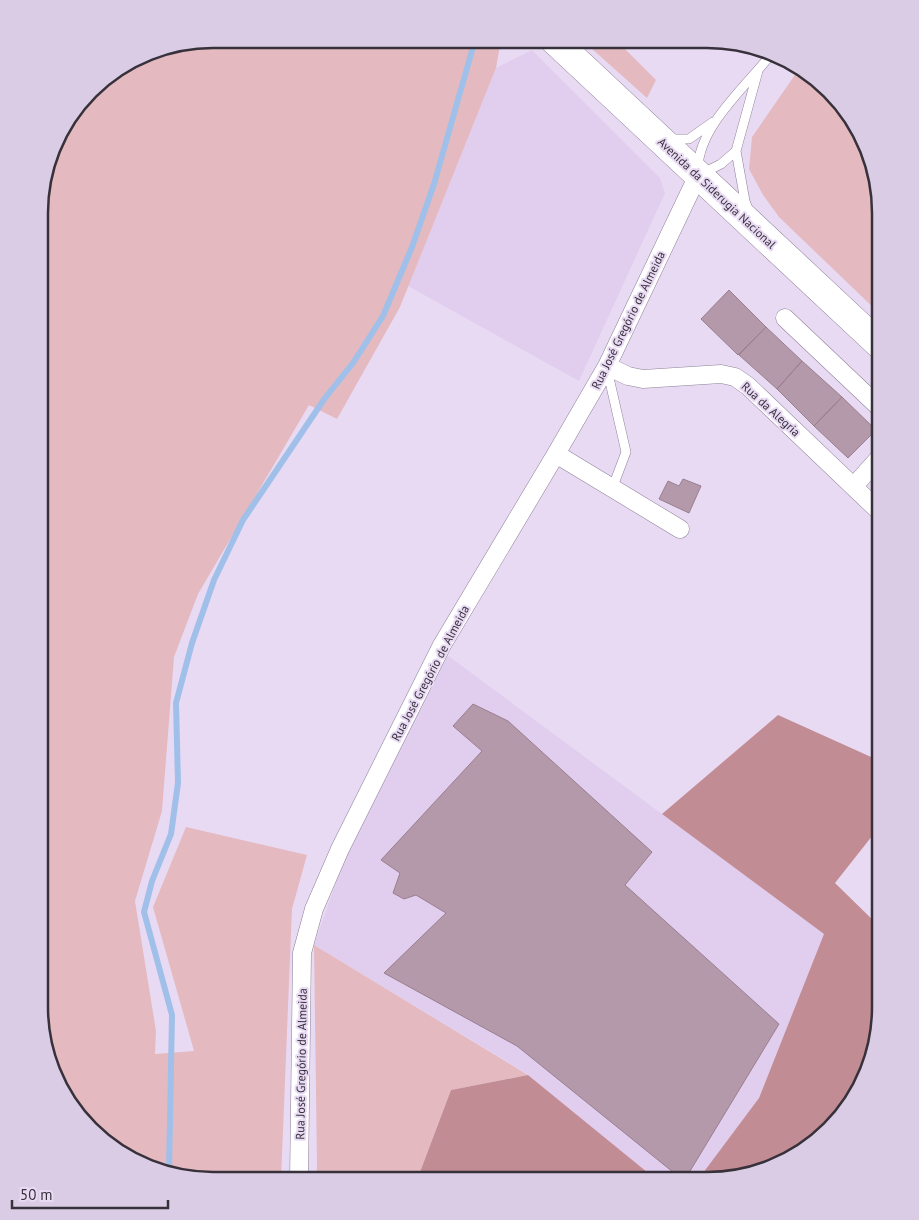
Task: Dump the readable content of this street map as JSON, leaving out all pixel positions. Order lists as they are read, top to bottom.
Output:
{
  "streets": {
    "main road": ["Avenida da Siderugia Nacional"],
    "street": ["Rua José Gregório de Almeida", "Rua da Alegria"]
  },
  "crossings": [
    ["Avenida da Siderugia Nacional", "Rua José Gregório de Almeida"],
    ["Rua José Gregório de Almeida", "Rua da Alegria"]
  ],
  "scale_bar": "50 m"
}
